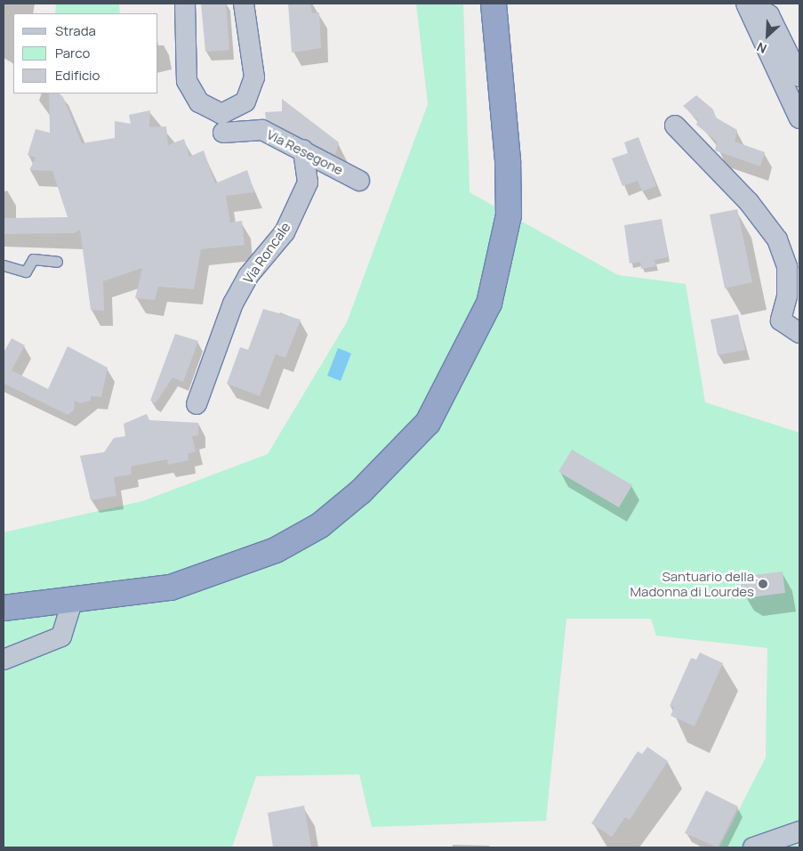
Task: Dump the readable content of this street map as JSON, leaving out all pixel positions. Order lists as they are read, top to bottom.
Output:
{
  "streets": {
    "street": ["Via Resegone", "Via Roncale"]
  },
  "crossings": [
    ["Via Resegone", "Via Roncale"]
  ],
  "places": ["Santuario della Madonna di Lourdes"],
  "legend": ["Strada", "Parco", "Edificio"],
  "north": "bottom left"
}
